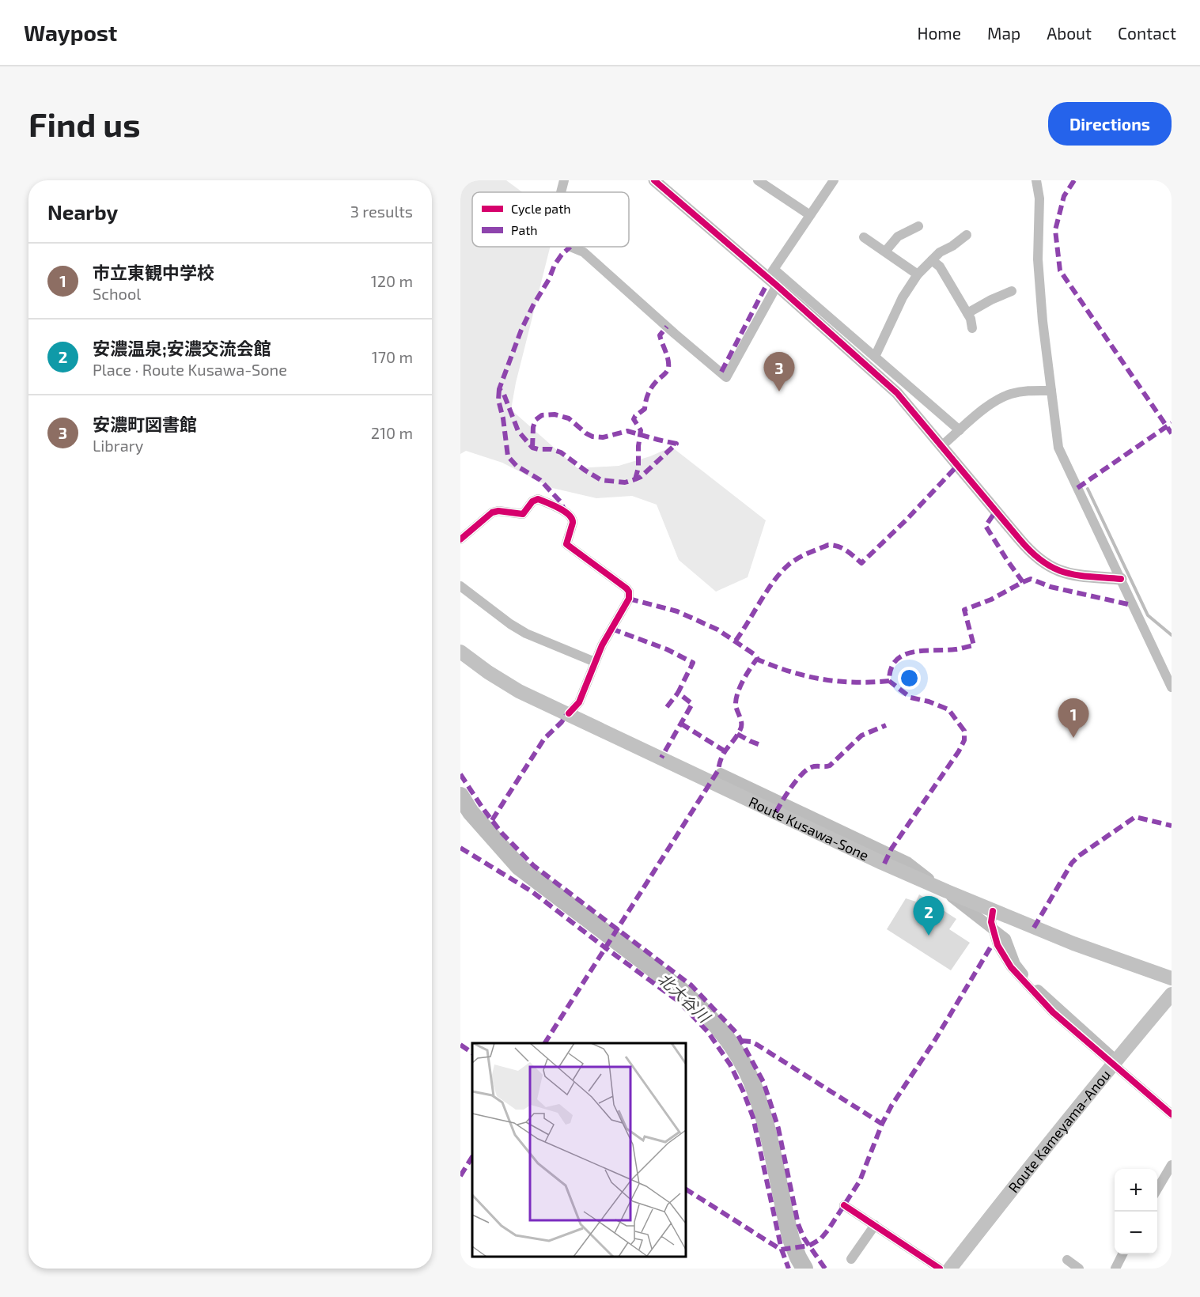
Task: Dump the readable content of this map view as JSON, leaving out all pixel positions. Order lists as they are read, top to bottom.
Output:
{
  "streets": {
    "main road": ["Route Kusawa-Sone", "Route Kameyama-Anou"]
  },
  "water": ["北大谷川"],
  "legend": ["Cycle path", "Path"],
  "page": {
    "header": "Waypost",
    "nav": [
      "Home",
      "Map",
      "About",
      "Contact"
    ],
    "buttons": "Directions",
    "title": "Find us",
    "heading": ["Nearby", "3 results"],
    "list": [
      {
        "mark": "1",
        "name": "市立東観中学校",
        "note": "School",
        "value": "120 m"
      },
      {
        "mark": "2",
        "name": "安濃温泉;安濃交流会館",
        "note": "Place · Route Kusawa-Sone",
        "value": "170 m"
      },
      {
        "mark": "3",
        "name": "安濃町図書館",
        "note": "Library",
        "value": "210 m"
      }
    ],
    "pins": ["3", "1", "2"],
    "map_buttons": ["+", "−"]
  }
}
